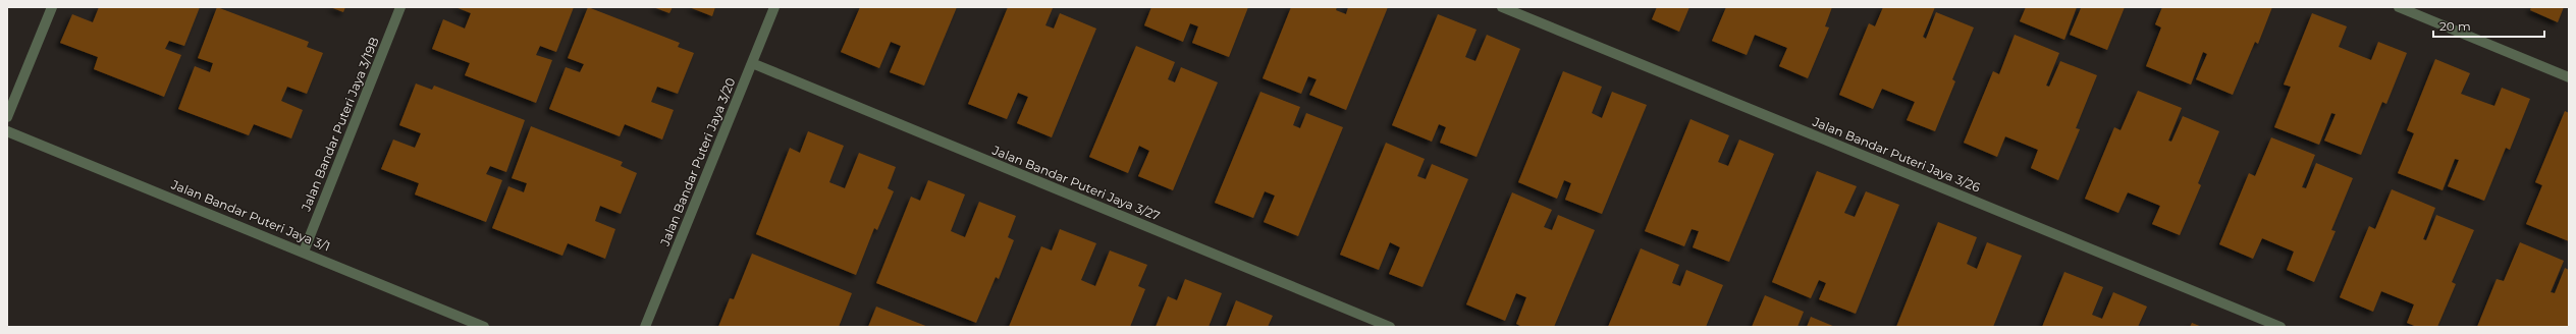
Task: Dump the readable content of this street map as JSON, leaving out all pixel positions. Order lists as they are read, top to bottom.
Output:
{
  "streets": {
    "street": [
      "Jalan Bandar Puteri Jaya 3/19B",
      "Jalan Bandar Puteri Jaya 3/26",
      "Jalan Bandar Puteri Jaya 3/20",
      "Jalan Bandar Puteri Jaya 3/27",
      "Jalan Bandar Puteri Jaya 3/1"
    ]
  },
  "crossings": [
    ["Jalan Bandar Puteri Jaya 3/19B", "Jalan Bandar Puteri Jaya 3/1"],
    ["Jalan Bandar Puteri Jaya 3/20", "Jalan Bandar Puteri Jaya 3/27"]
  ],
  "scale_bar": "20 m"
}
